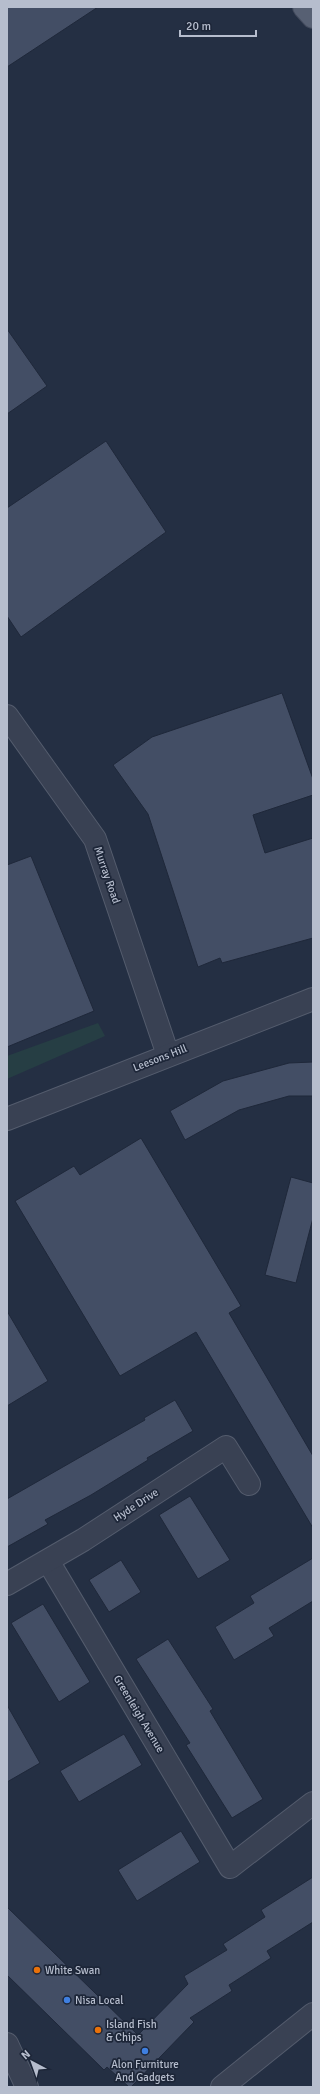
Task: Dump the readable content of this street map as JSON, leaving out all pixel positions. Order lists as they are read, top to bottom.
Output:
{
  "streets": {
    "street": [
      "Murray Road",
      "Leesons Hill",
      "Hyde Drive",
      "Greenleigh Avenue"
    ]
  },
  "crossings": [
    ["Murray Road", "Leesons Hill"],
    ["Hyde Drive", "Greenleigh Avenue"]
  ],
  "places": [
    "White Swan",
    "Nisa Local",
    "Island Fish & Chips",
    "Alon Furniture And Gadgets"
  ],
  "scale_bar": "20 m",
  "north": "top left"
}
